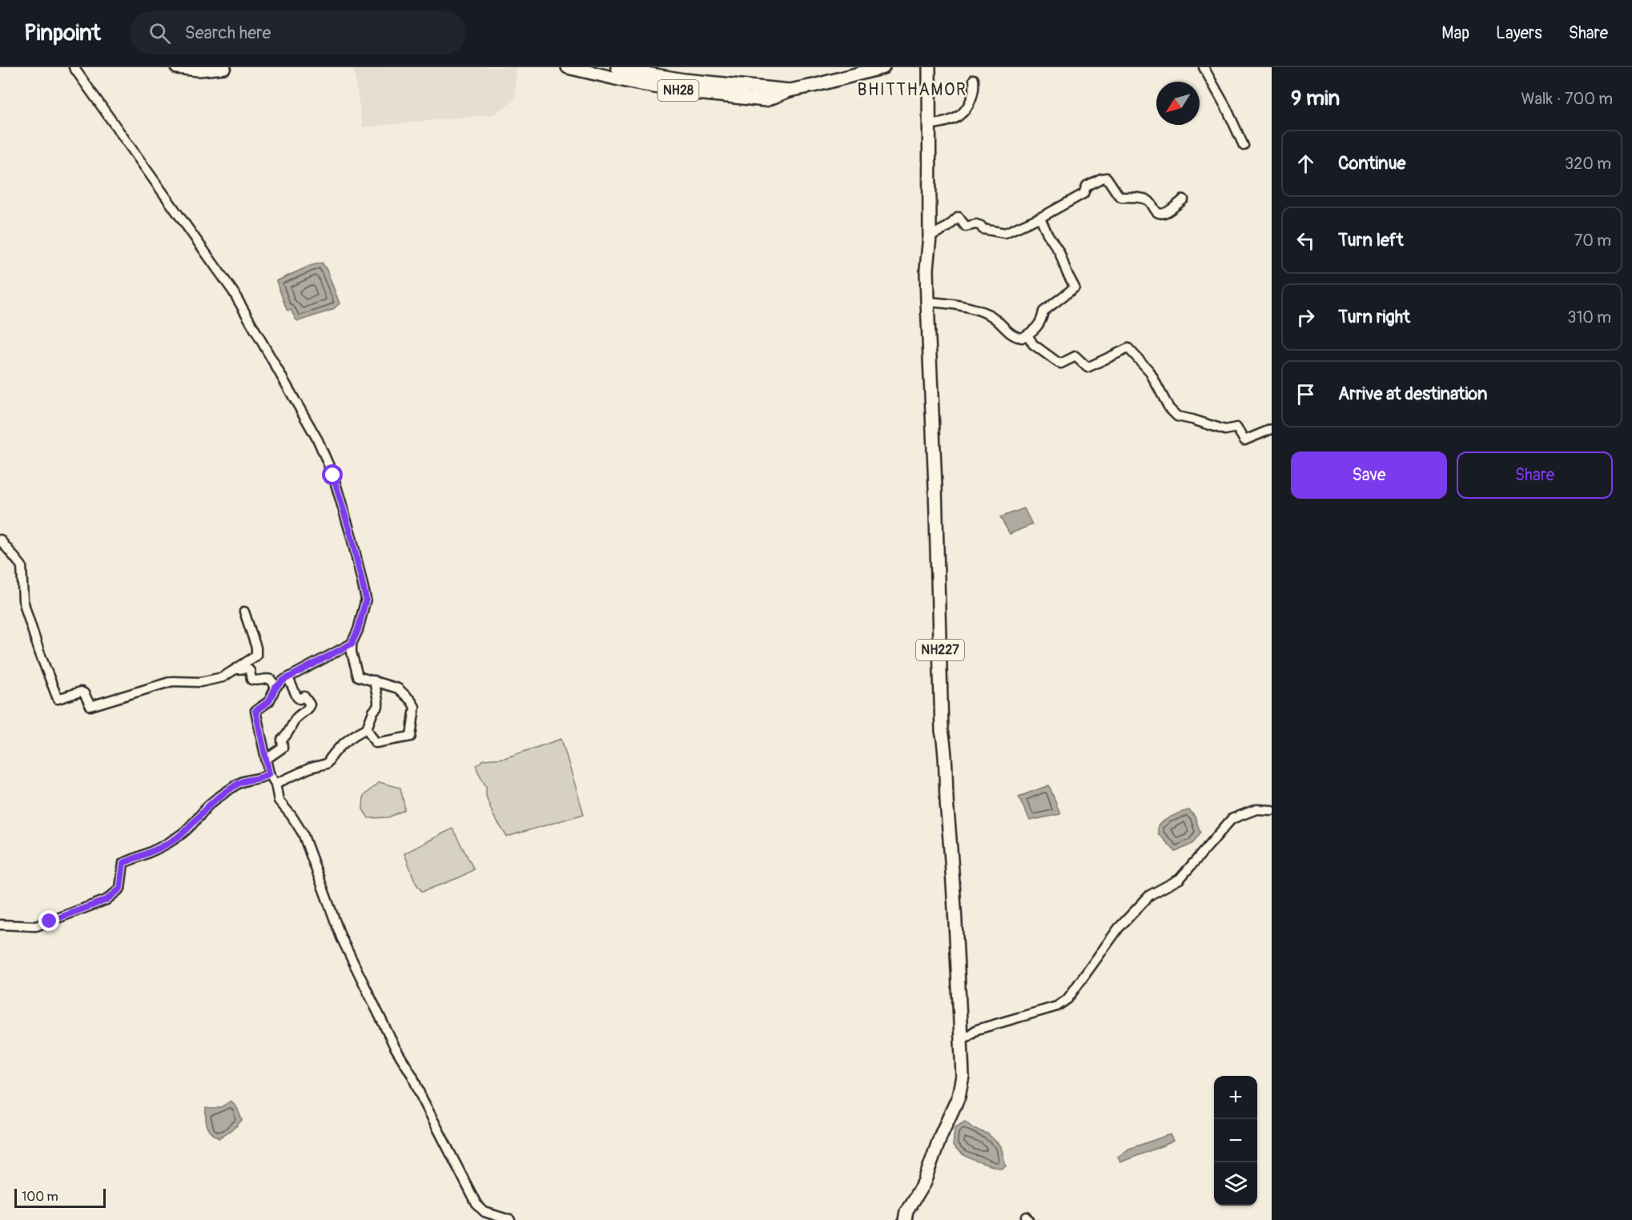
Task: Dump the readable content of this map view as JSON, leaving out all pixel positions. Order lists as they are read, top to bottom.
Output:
{
  "streets": {
    "highway": ["NH28", "NH227"]
  },
  "districts": ["BHITTHAMOR"],
  "scale_bar": "100 m",
  "north": "bottom left",
  "page": {
    "header": "Pinpoint",
    "search": "Search here",
    "nav": ["Map", "Layers", "Share"],
    "heading": ["9 min", "Walk · 700 m"],
    "list": [
      ["Continue", "320 m"],
      ["Turn left", "70 m"],
      ["Turn right", "310 m"],
      "Arrive at destination"
    ],
    "buttons": ["Save", "Share"],
    "map_buttons": ["+", "−"],
    "scale": "100 m"
  }
}
